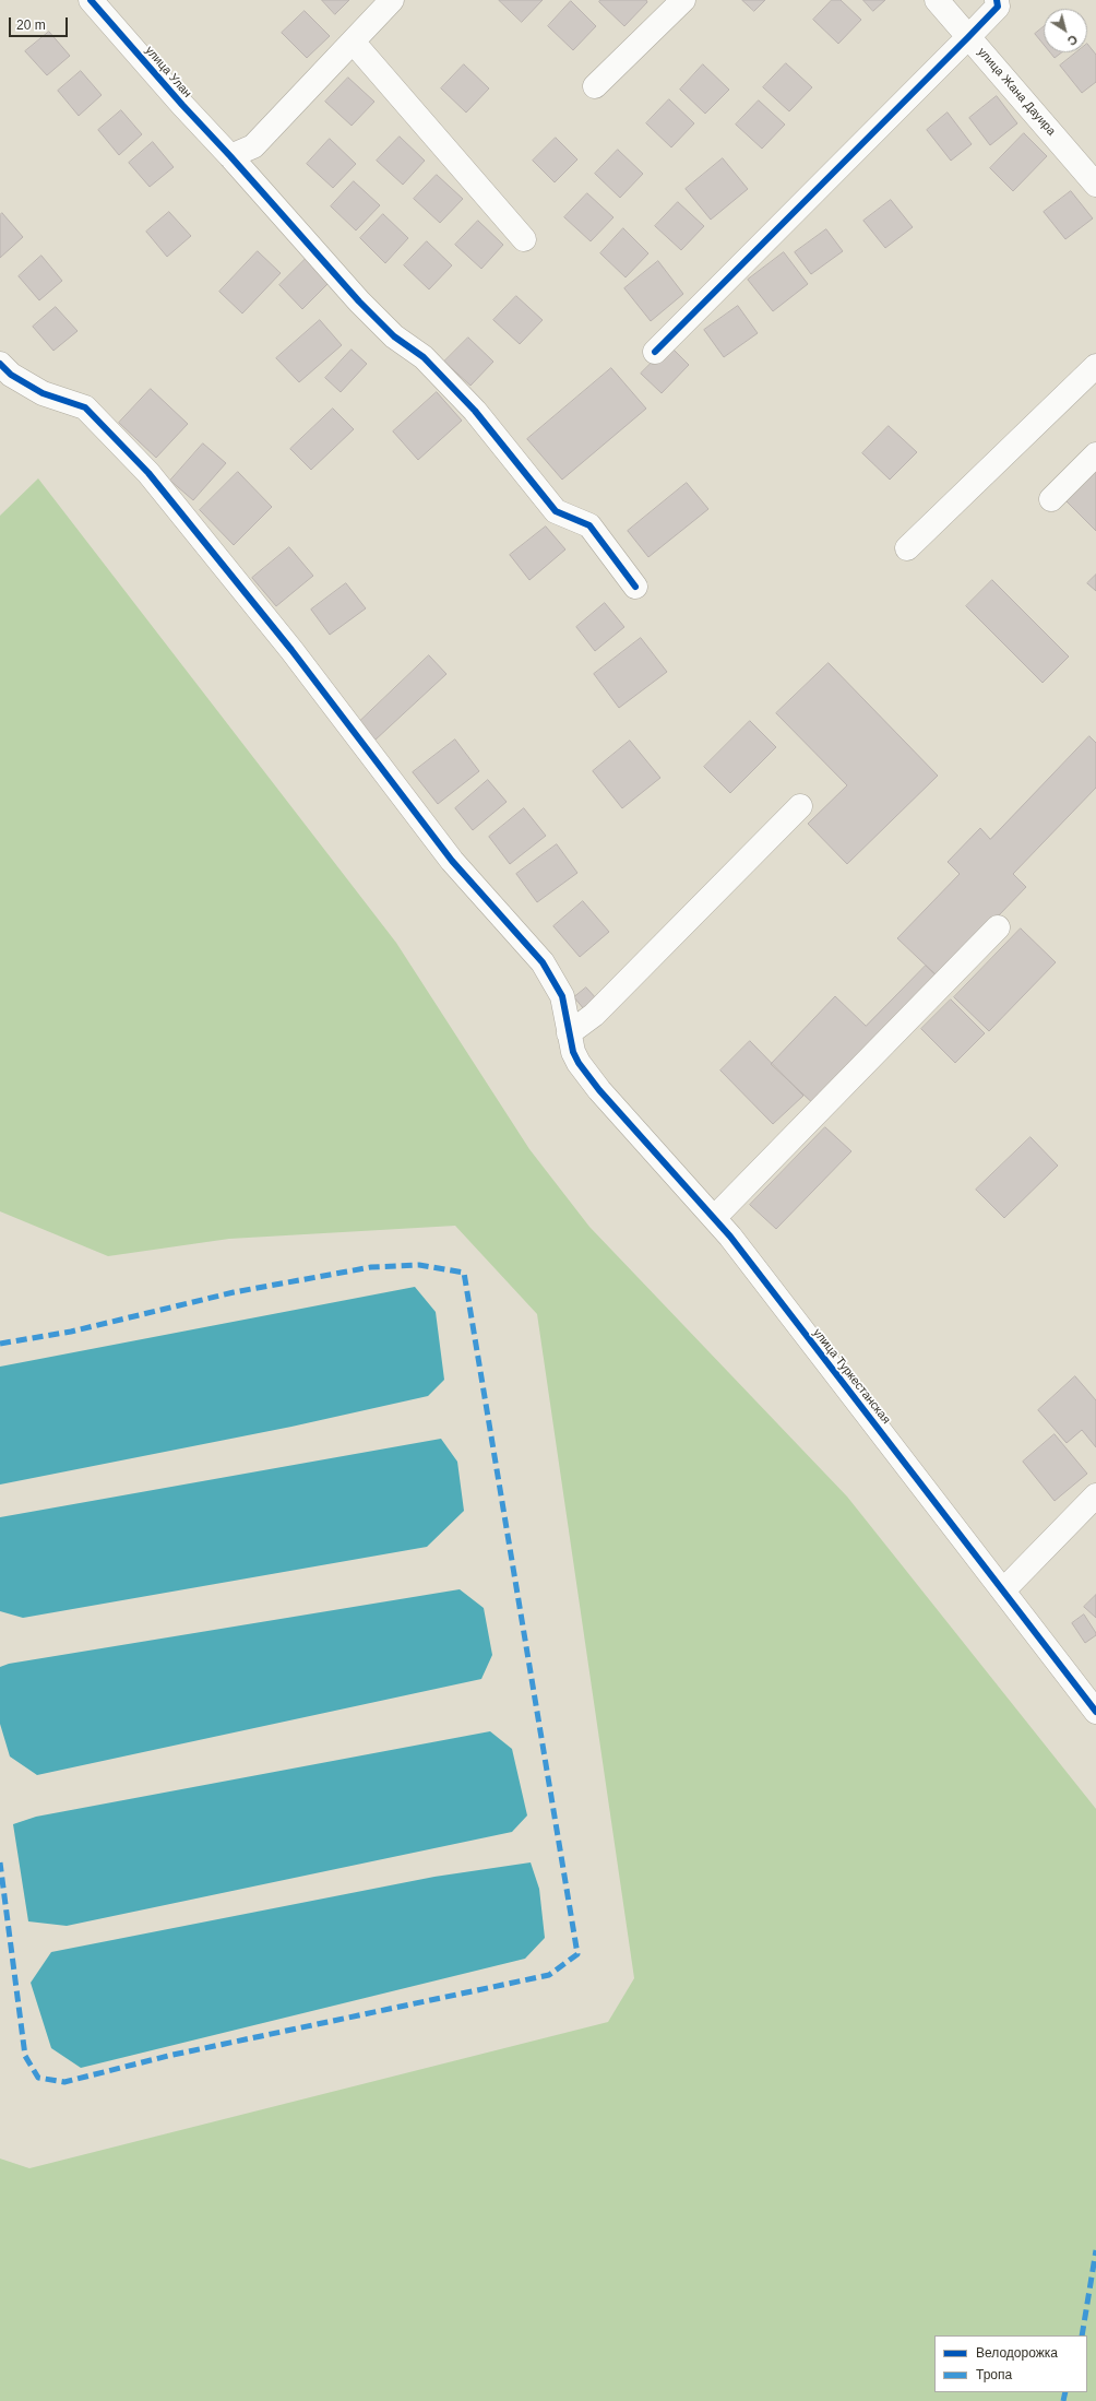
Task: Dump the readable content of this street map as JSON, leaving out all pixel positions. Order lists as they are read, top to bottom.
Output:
{
  "streets": {
    "street": ["улица Улан", "улица Жана Дауира", "улица Туркестанская"]
  },
  "legend": ["Велодорожка", "Тропа"],
  "scale_bar": "20 m",
  "north": "bottom right"
}
